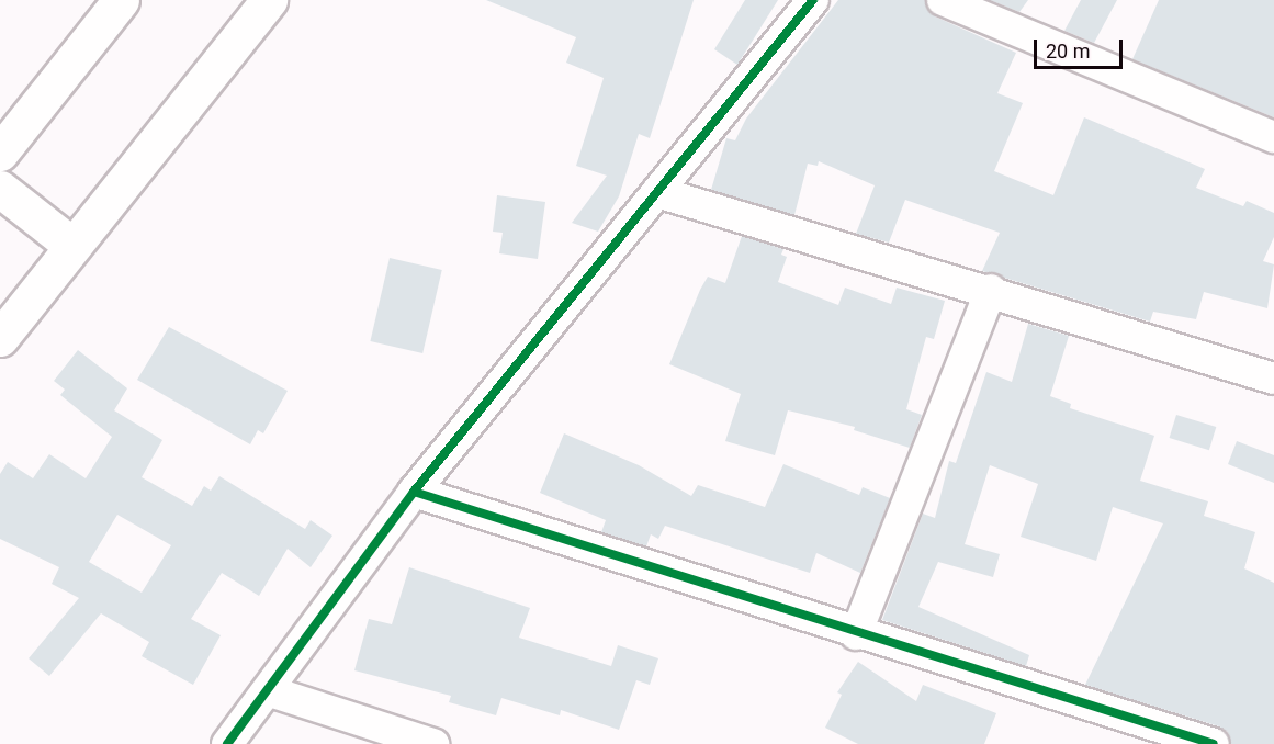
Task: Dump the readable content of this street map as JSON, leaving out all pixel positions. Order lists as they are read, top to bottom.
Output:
{
  "scale_bar": "20 m"
}
